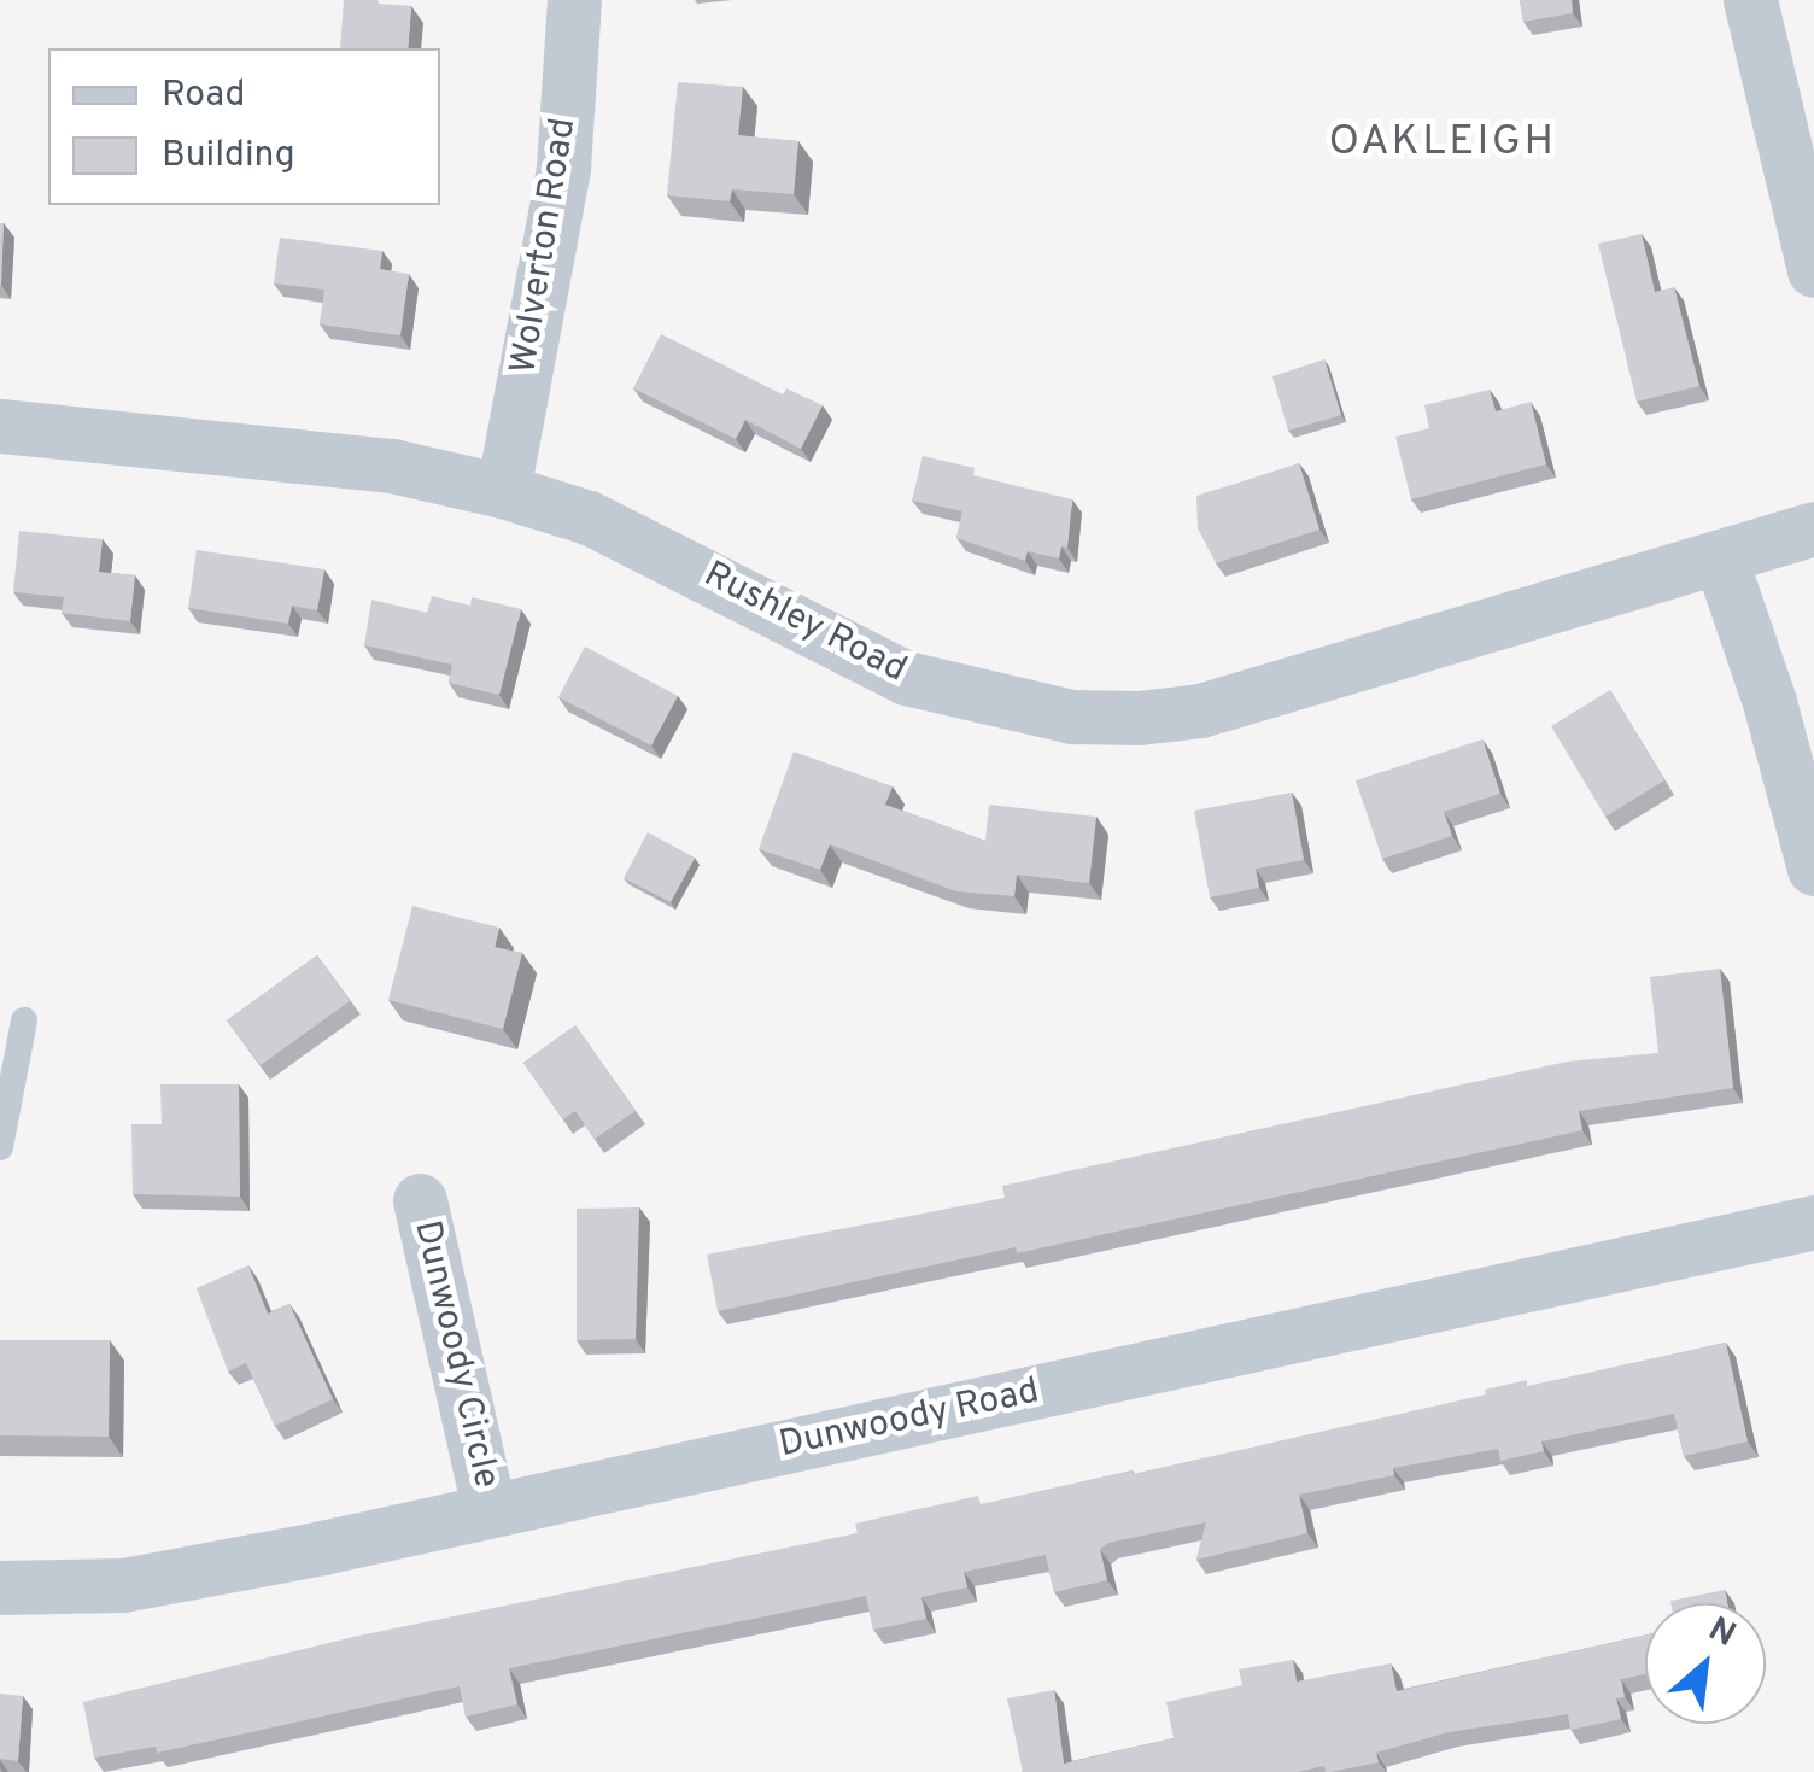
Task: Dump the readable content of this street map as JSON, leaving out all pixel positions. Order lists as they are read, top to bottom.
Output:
{
  "streets": {
    "street": [
      "Wolverton Road",
      "Rushley Road",
      "Dunwoody Circle",
      "Dunwoody Road"
    ]
  },
  "crossings": [
    ["Wolverton Road", "Rushley Road"],
    ["Dunwoody Circle", "Dunwoody Road"]
  ],
  "districts": ["OAKLEIGH"],
  "legend": ["Road", "Building"],
  "north": "top right"
}
